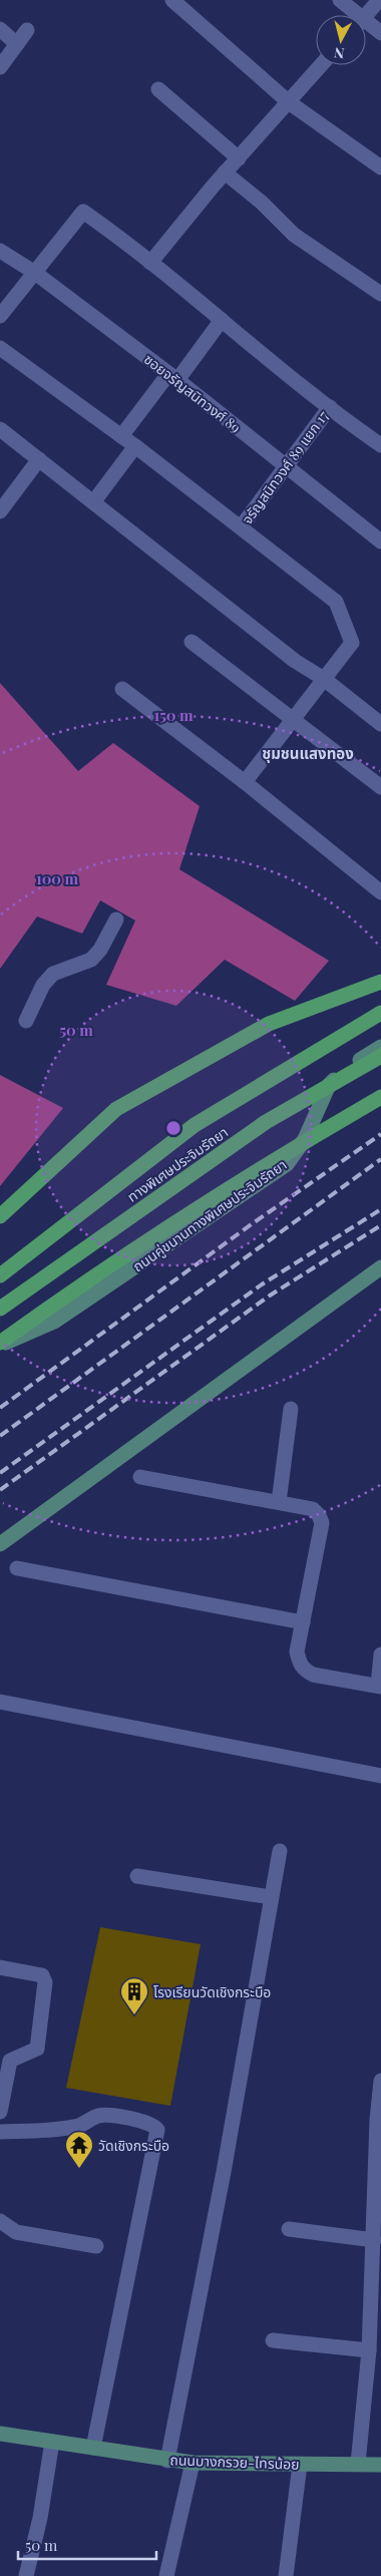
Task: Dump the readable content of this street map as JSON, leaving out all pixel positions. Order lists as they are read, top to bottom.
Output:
{
  "streets": {
    "highway": ["ทางพิเศษประจิมรัถยา"],
    "main road": ["ถนนคู่ขนานทางพิเศษประจิมรัถยา", "ถนนบางกรวย-ไทรน้อย"],
    "street": ["ซอยจรัญสนิทวงศ์ 89", "จรัญสนิทวงศ์ 89 แยก 17"]
  },
  "crossings": [
    ["ซอยจรัญสนิทวงศ์ 89", "จรัญสนิทวงศ์ 89 แยก 17"]
  ],
  "districts": ["ชุมชนแสงทอง"],
  "places": {
    "building": ["โรงเรียนวัดเชิงกระบือ"],
    "temple": ["วัดเชิงกระบือ"]
  },
  "scale_bar": "50 m",
  "north": "bottom",
  "rings": ["150 m", "100 m", "50 m"]
}
